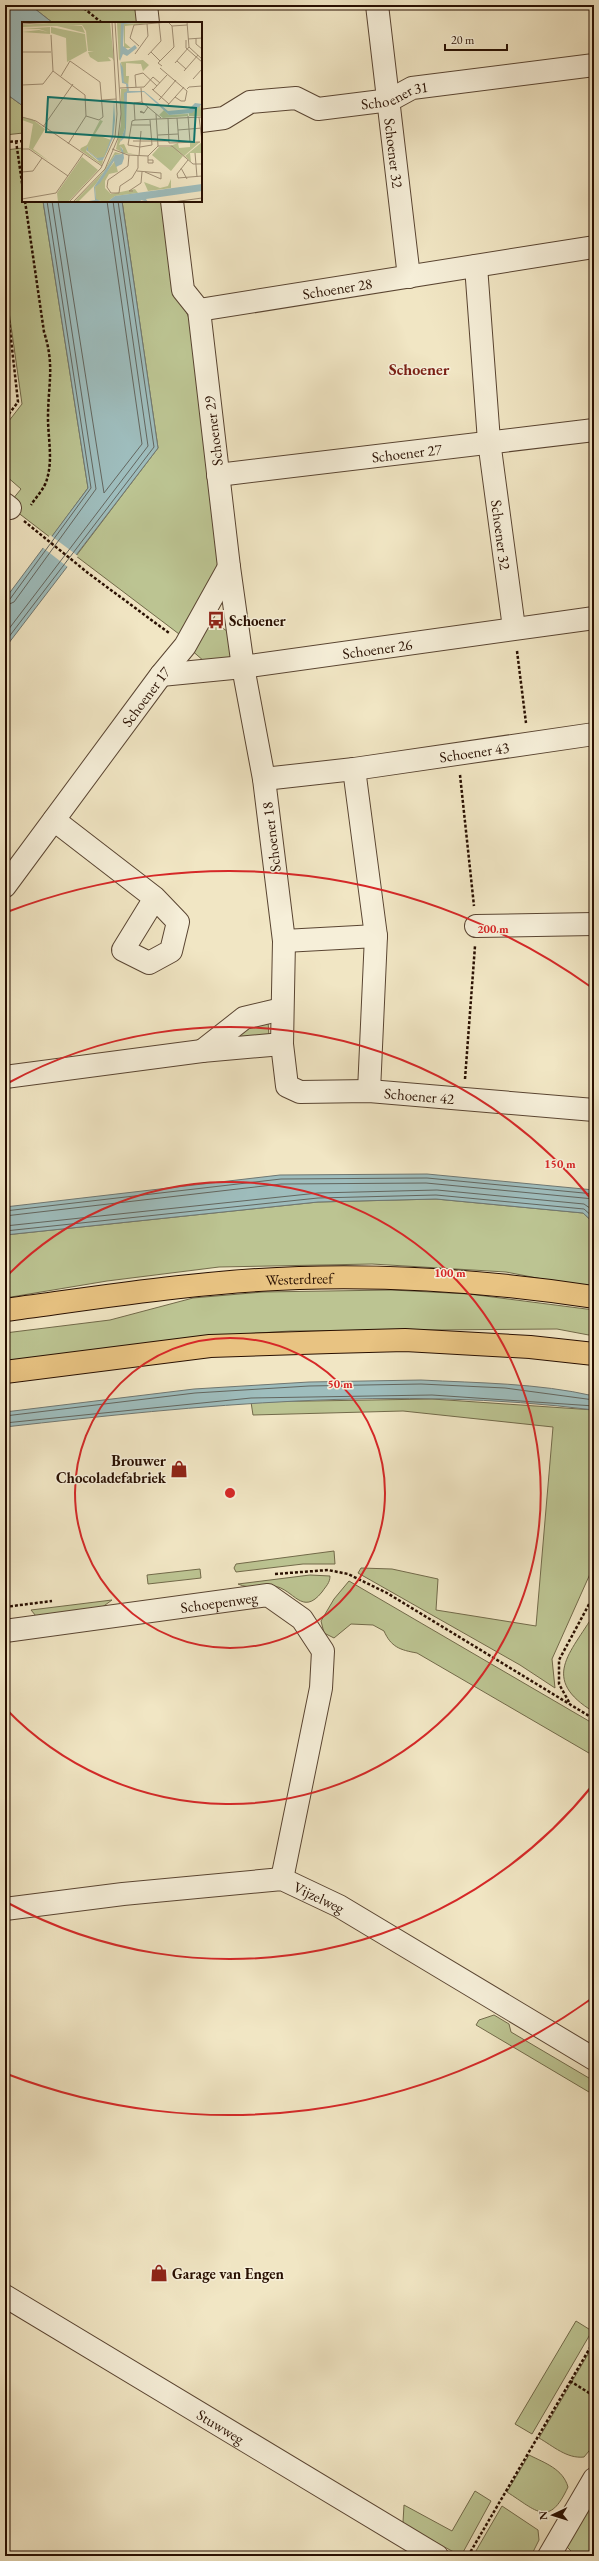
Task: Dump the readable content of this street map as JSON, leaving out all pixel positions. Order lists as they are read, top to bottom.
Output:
{
  "streets": {
    "main road": ["Westerdreef"],
    "street": [
      "Schoener 31",
      "Schoener 32",
      "Schoener 28",
      "Schoener 29",
      "Schoener 27",
      "Schoener 26",
      "Schoener 17",
      "Schoener 43",
      "Schoener 18",
      "Schoener 42",
      "Schoepenweg",
      "Vijzelweg",
      "Stuwweg"
    ]
  },
  "crossings": [
    ["Schoener 31", "Schoener 32"],
    ["Schoener 32", "Schoener 28"],
    ["Schoener 32", "Schoener 27"],
    ["Schoener 32", "Schoener 26"],
    ["Schoener 28", "Schoener 29"],
    ["Schoener 29", "Schoener 27"],
    ["Schoener 29", "Schoener 26"],
    ["Schoener 29", "Schoener 17"],
    ["Schoener 29", "Schoener 18"],
    ["Schoener 26", "Schoener 17"],
    ["Schoener 26", "Schoener 18"],
    ["Schoener 43", "Schoener 18"],
    ["Schoener 18", "Schoener 42"],
    ["Schoepenweg", "Vijzelweg"]
  ],
  "districts": ["Schoener"],
  "places": {
    "bus stop": ["Schoener"],
    "shop": ["Brouwer Chocoladefabriek", "Garage van Engen"]
  },
  "scale_bar": "20 m",
  "north": "left",
  "rings": [
    "200 m",
    "150 m",
    "100 m",
    "50 m"
  ]
}
